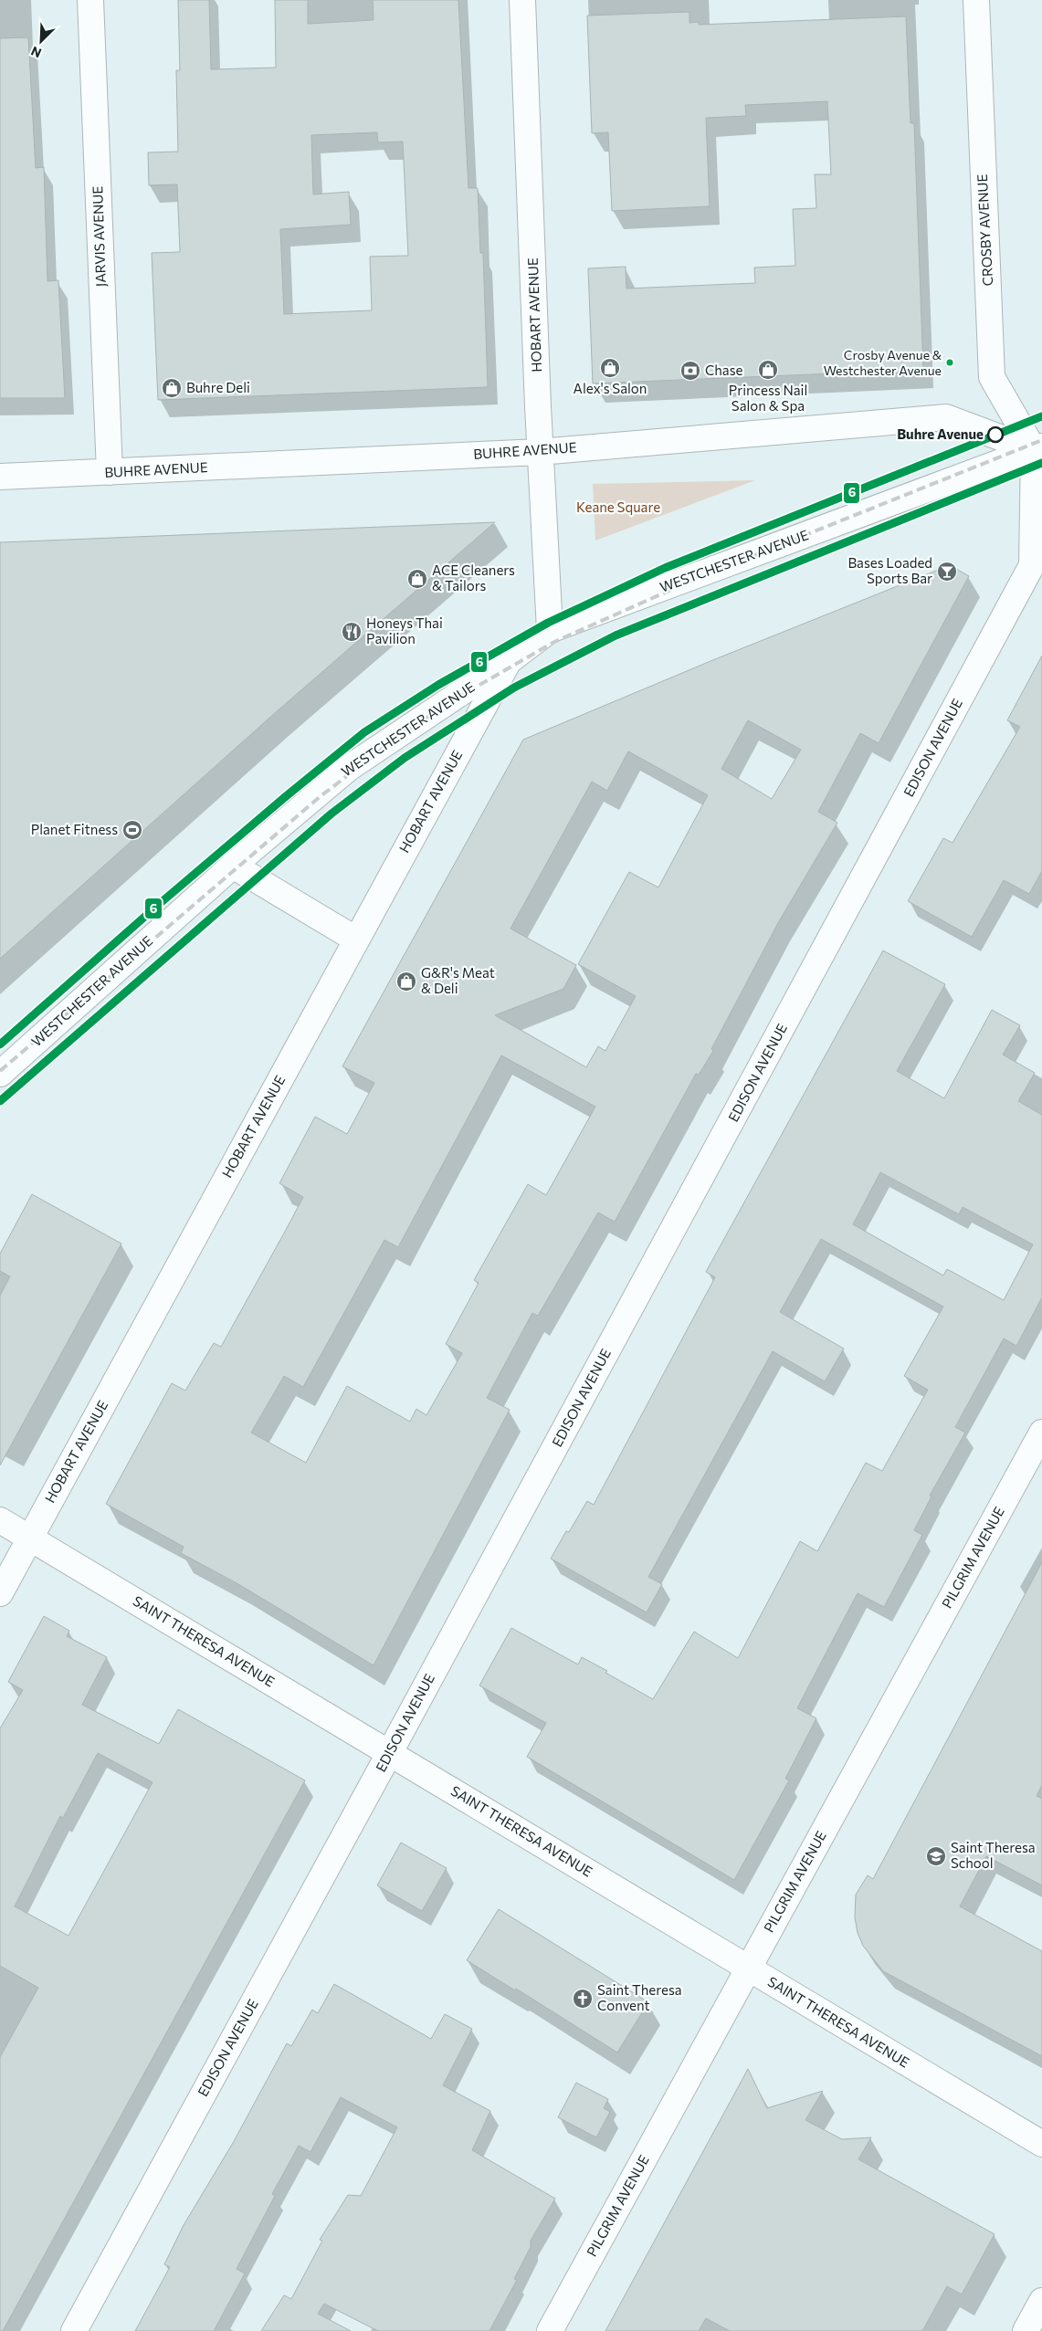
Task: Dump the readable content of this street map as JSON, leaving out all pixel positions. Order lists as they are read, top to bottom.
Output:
{
  "streets": {
    "street": [
      "CROSBY AVENUE",
      "JARVIS AVENUE",
      "HOBART AVENUE",
      "BUHRE AVENUE",
      "WESTCHESTER AVENUE",
      "EDISON AVENUE",
      "PILGRIM AVENUE",
      "SAINT THERESA AVENUE"
    ]
  },
  "crossings": [
    ["CROSBY AVENUE", "BUHRE AVENUE"],
    ["CROSBY AVENUE", "WESTCHESTER AVENUE"],
    ["CROSBY AVENUE", "EDISON AVENUE"],
    ["JARVIS AVENUE", "BUHRE AVENUE"],
    ["HOBART AVENUE", "BUHRE AVENUE"],
    ["HOBART AVENUE", "WESTCHESTER AVENUE"],
    ["HOBART AVENUE", "SAINT THERESA AVENUE"],
    ["BUHRE AVENUE", "WESTCHESTER AVENUE"],
    ["BUHRE AVENUE", "EDISON AVENUE"],
    ["WESTCHESTER AVENUE", "EDISON AVENUE"],
    ["EDISON AVENUE", "SAINT THERESA AVENUE"],
    ["PILGRIM AVENUE", "SAINT THERESA AVENUE"]
  ],
  "parks": ["Keane Square"],
  "places": {
    "other": ["Crosby Avenue & Westchester Avenue", "Buhre Avenue"],
    "shop": [
      "Alex's Salon",
      "Princess Nail Salon & Spa",
      "Buhre Deli",
      "ACE Cleaners & Tailors",
      "G&R's Meat & Deli"
    ],
    "bank": ["Chase"],
    "bar": ["Bases Loaded Sports Bar"],
    "restaurant": ["Honeys Thai Pavilion"],
    "sports": ["Planet Fitness"],
    "school or university": ["Saint Theresa School"],
    "church": ["Saint Theresa Convent"]
  },
  "lines": ["transit line 6"],
  "north": "bottom left"
}
